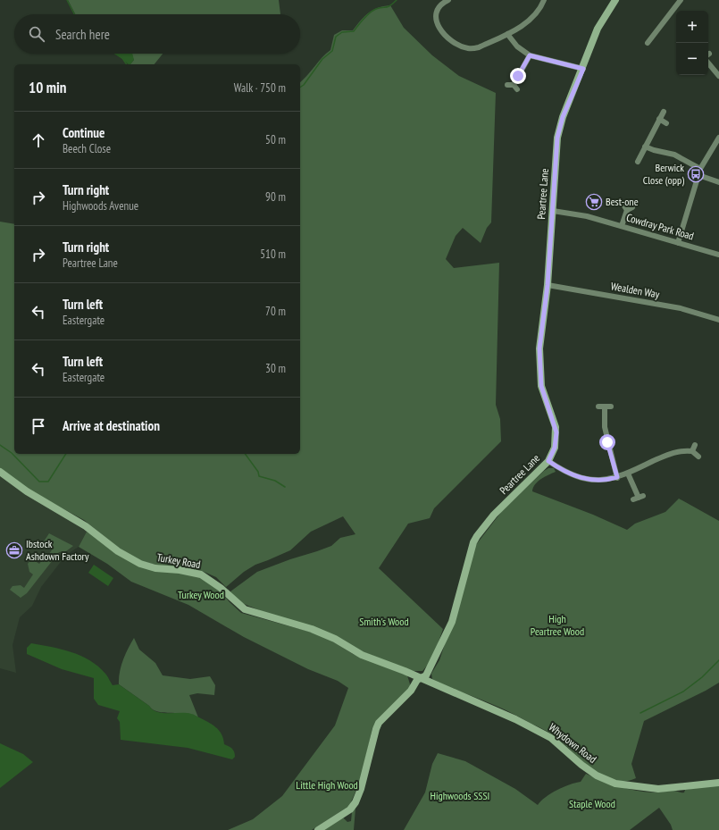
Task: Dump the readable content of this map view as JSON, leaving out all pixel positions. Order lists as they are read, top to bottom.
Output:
{
  "streets": {
    "street": [
      "Peartree Lane",
      "Cowdray Park Road",
      "Wealden Way",
      "Turkey Road",
      "Whydown Road"
    ]
  },
  "crossings": [
    ["Peartree Lane", "Cowdray Park Road"],
    ["Peartree Lane", "Wealden Way"],
    ["Peartree Lane", "Turkey Road"],
    ["Peartree Lane", "Whydown Road"],
    ["Turkey Road", "Whydown Road"]
  ],
  "parks": [
    "Turkey Wood",
    "High Peartree Wood",
    "Smith's Wood",
    "Little High Wood",
    "Highwoods SSSI",
    "Staple Wood"
  ],
  "places": {
    "bus stop": ["Berwick Close (opp)"],
    "supermarket": ["Best-one"],
    "office": ["Ibstock Ashdown Factory"]
  },
  "page": {
    "map_buttons": ["+", "−"],
    "search": "Search here",
    "heading": ["10 min", "Walk · 750 m"],
    "list": [
      ["Continue", "Beech Close", "50 m"],
      ["Turn right", "Highwoods Avenue", "90 m"],
      ["Turn right", "Peartree Lane", "510 m"],
      ["Turn left", "Eastergate", "70 m"],
      ["Turn left", "Eastergate", "30 m"],
      "Arrive at destination"
    ]
  }
}
